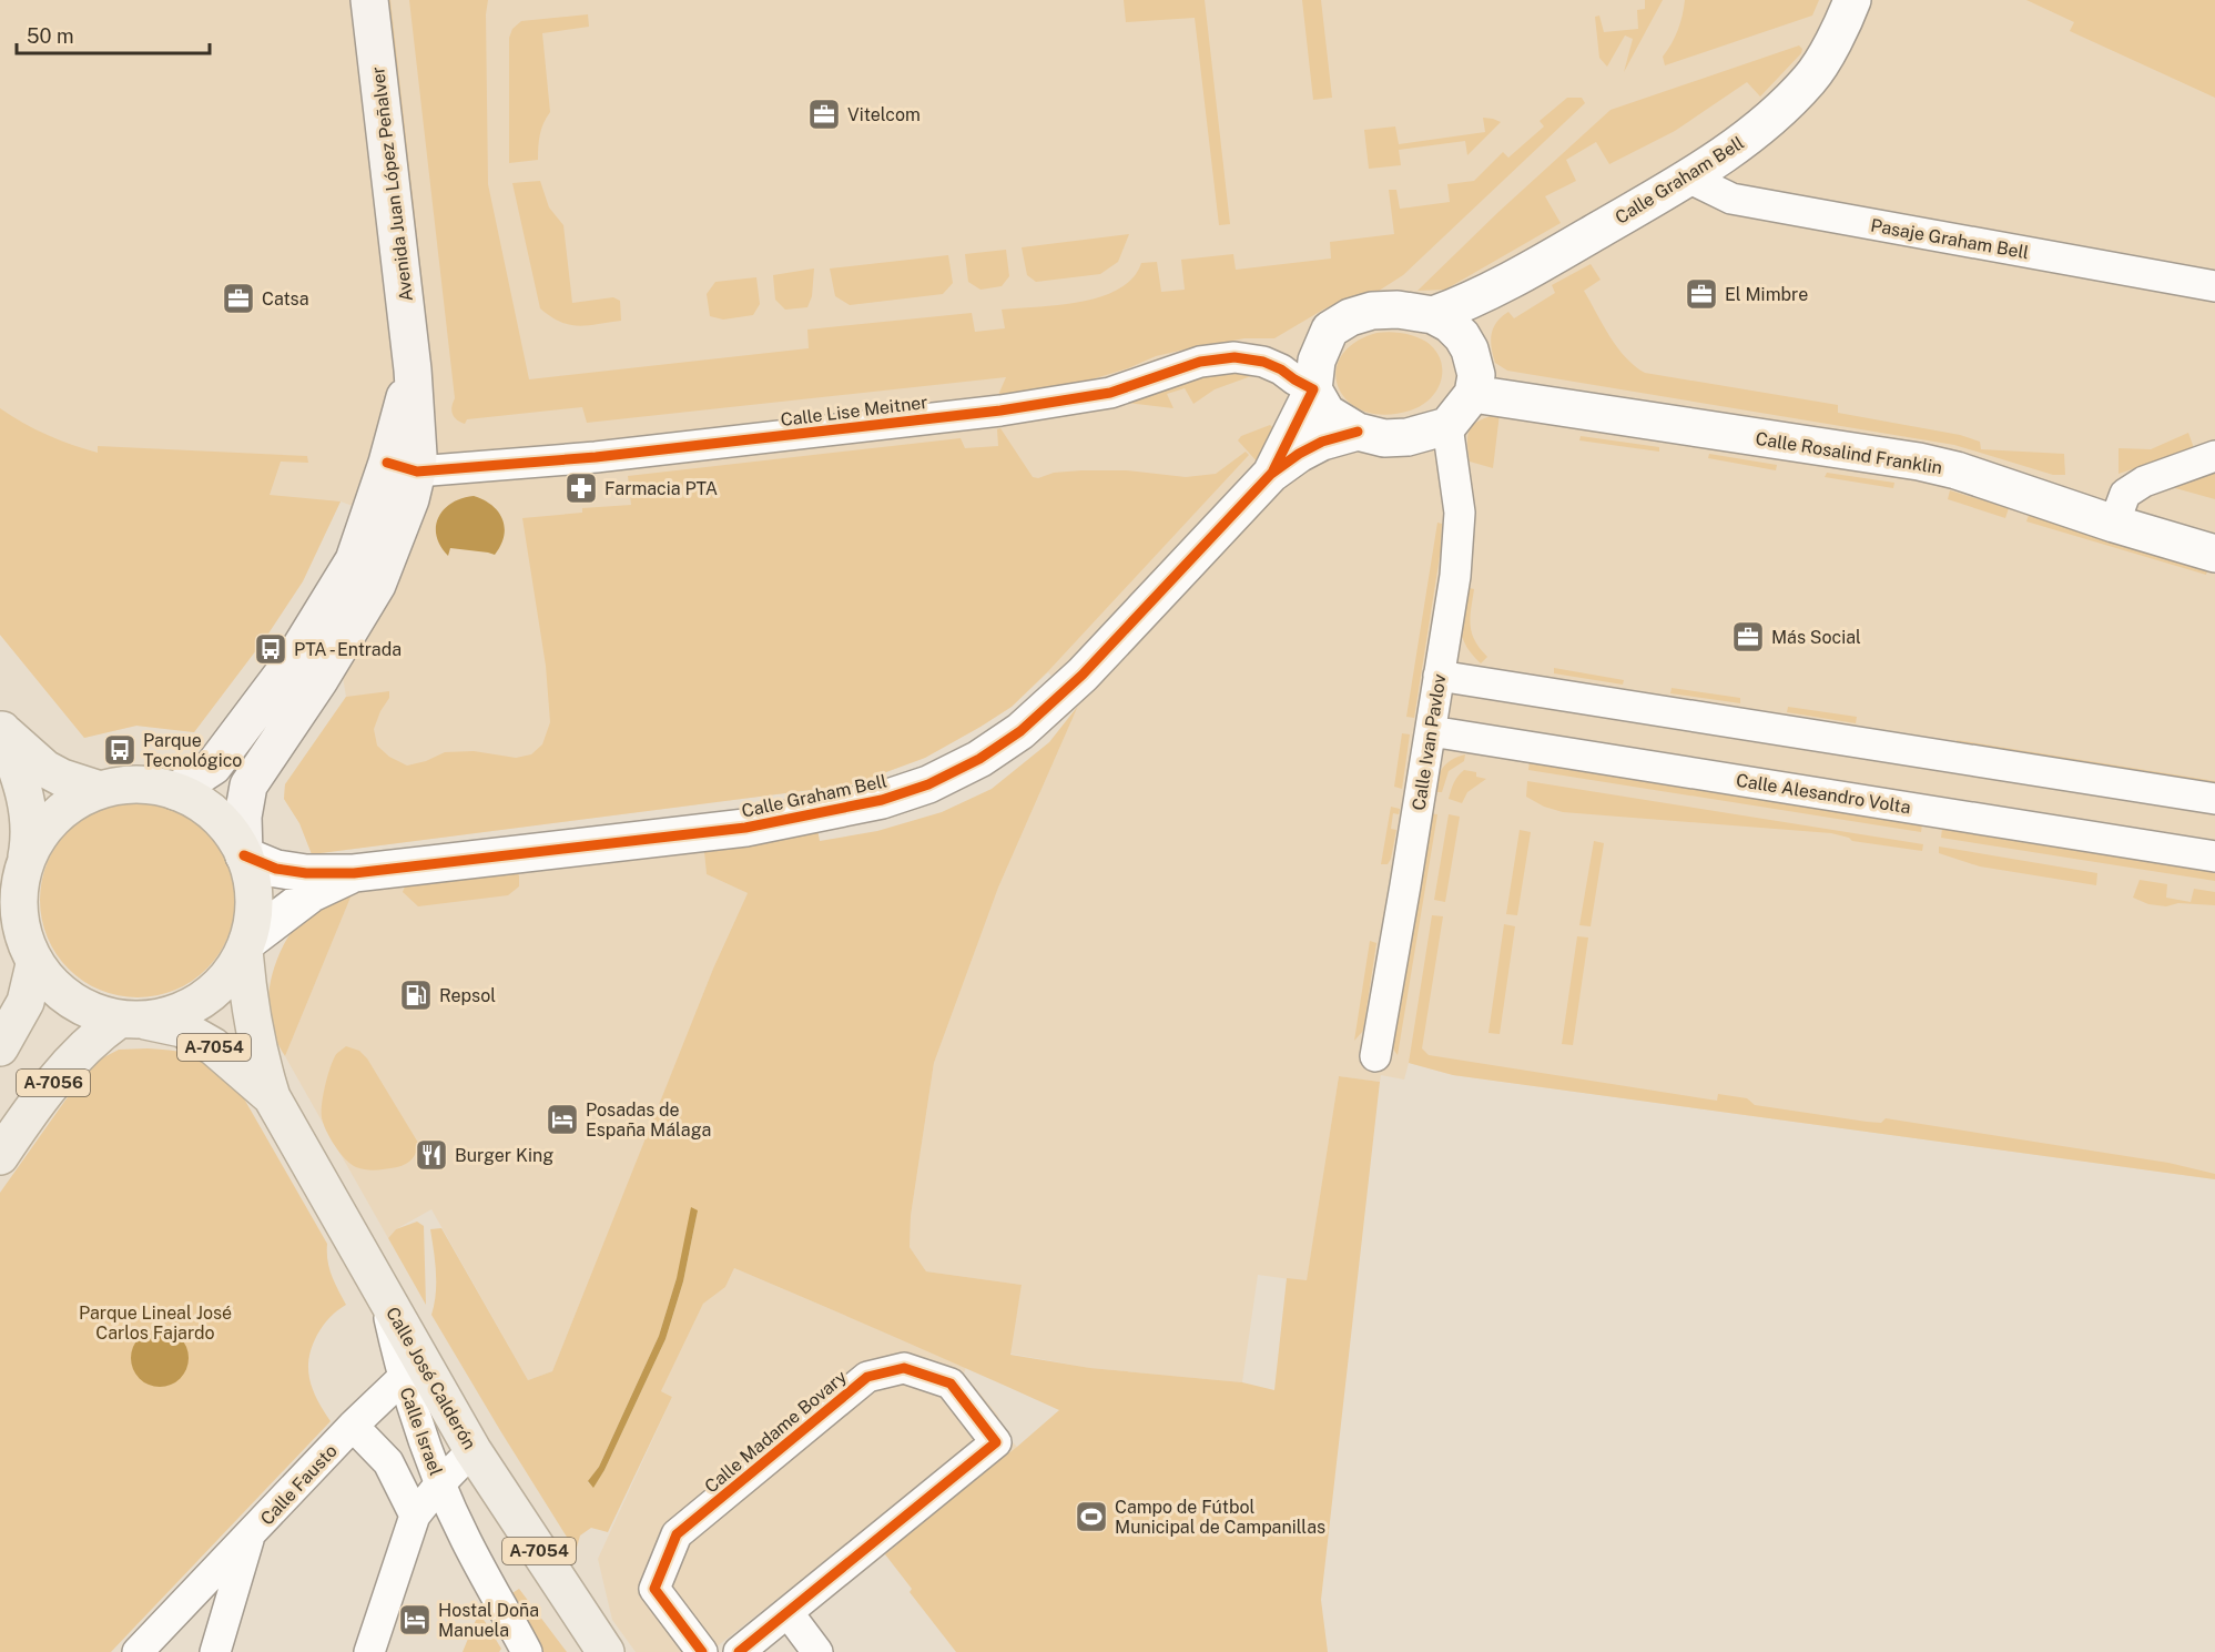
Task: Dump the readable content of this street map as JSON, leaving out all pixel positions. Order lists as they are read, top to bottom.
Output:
{
  "streets": {
    "main road": [
      "Avenida Juan López Peñalver",
      "A-7054",
      "A-7056",
      "Calle José Calderón"
    ],
    "street": [
      "Calle Graham Bell",
      "Pasaje Graham Bell",
      "Calle Lise Meitner",
      "Calle Rosalind Franklin",
      "Calle Ivan Pavlov",
      "Calle Alesandro Volta",
      "Calle Israel",
      "Calle Madame Bovary",
      "Calle Fausto"
    ]
  },
  "crossings": [
    ["Calle Graham Bell", "Avenida Juan López Peñalver"],
    ["Calle Graham Bell", "Pasaje Graham Bell"],
    ["Calle Graham Bell", "Calle Lise Meitner"],
    ["Calle Graham Bell", "Calle Rosalind Franklin"],
    ["Calle Graham Bell", "Calle Ivan Pavlov"],
    ["Calle Graham Bell", "A-7054"],
    ["Calle Graham Bell", "A-7056"],
    ["Calle Graham Bell", "Calle José Calderón"],
    ["Avenida Juan López Peñalver", "Calle Lise Meitner"],
    ["Avenida Juan López Peñalver", "A-7054"],
    ["Avenida Juan López Peñalver", "A-7056"],
    ["Avenida Juan López Peñalver", "Calle José Calderón"],
    ["Calle Lise Meitner", "Calle Rosalind Franklin"],
    ["Calle Lise Meitner", "Calle Ivan Pavlov"],
    ["Calle Rosalind Franklin", "Calle Ivan Pavlov"],
    ["Calle Ivan Pavlov", "Calle Alesandro Volta"],
    ["A-7054", "A-7056"],
    ["A-7054", "Calle José Calderón"],
    ["A-7056", "Calle José Calderón"],
    ["Calle Israel", "Calle Fausto"]
  ],
  "parks": ["Parque Lineal José Carlos Fajardo"],
  "places": {
    "office": [
      "Vitelcom",
      "El Mimbre",
      "Catsa",
      "Más Social"
    ],
    "pharmacy": ["Farmacia PTA"],
    "bus stop": ["PTA - Entrada", "Parque Tecnológico"],
    "fuel station": ["Repsol"],
    "hotel": ["Posadas de España Málaga", "Hostal Doña Manuela"],
    "restaurant": ["Burger King"],
    "sports": ["Campo de Fútbol Municipal de Campanillas"]
  },
  "scale_bar": "50 m"
}
